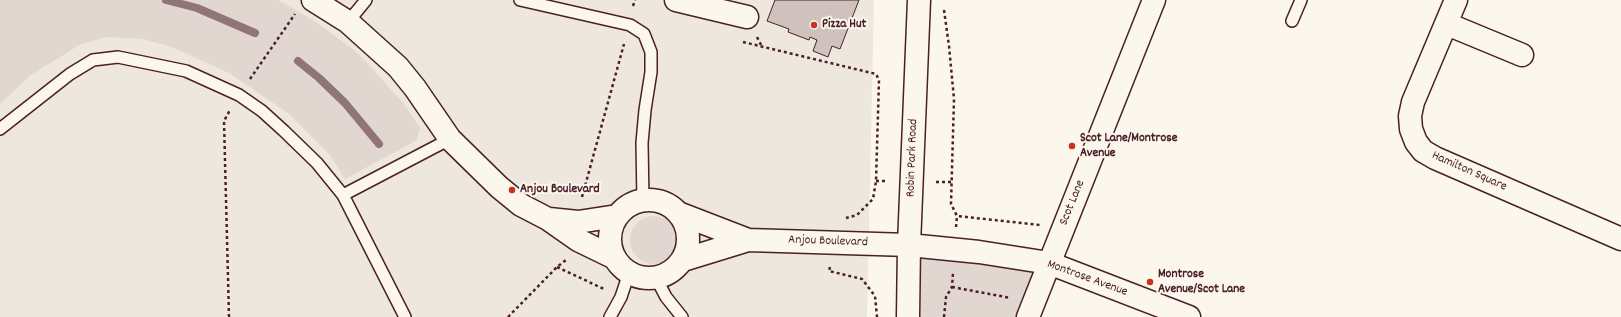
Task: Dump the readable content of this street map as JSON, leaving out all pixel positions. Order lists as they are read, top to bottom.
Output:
{
  "streets": {
    "street": [
      "Robin Park Road",
      "Hamilton Square",
      "Scot Lane",
      "Anjou Boulevard",
      "Montrose Avenue"
    ]
  },
  "crossings": [
    ["Robin Park Road", "Anjou Boulevard"],
    ["Robin Park Road", "Montrose Avenue"],
    ["Scot Lane", "Montrose Avenue"],
    ["Anjou Boulevard", "Montrose Avenue"]
  ],
  "places": [
    "Pizza Hut",
    "Scot Lane/Montrose Avenue",
    "Anjou Boulevard",
    "Montrose Avenue/Scot Lane"
  ]
}
